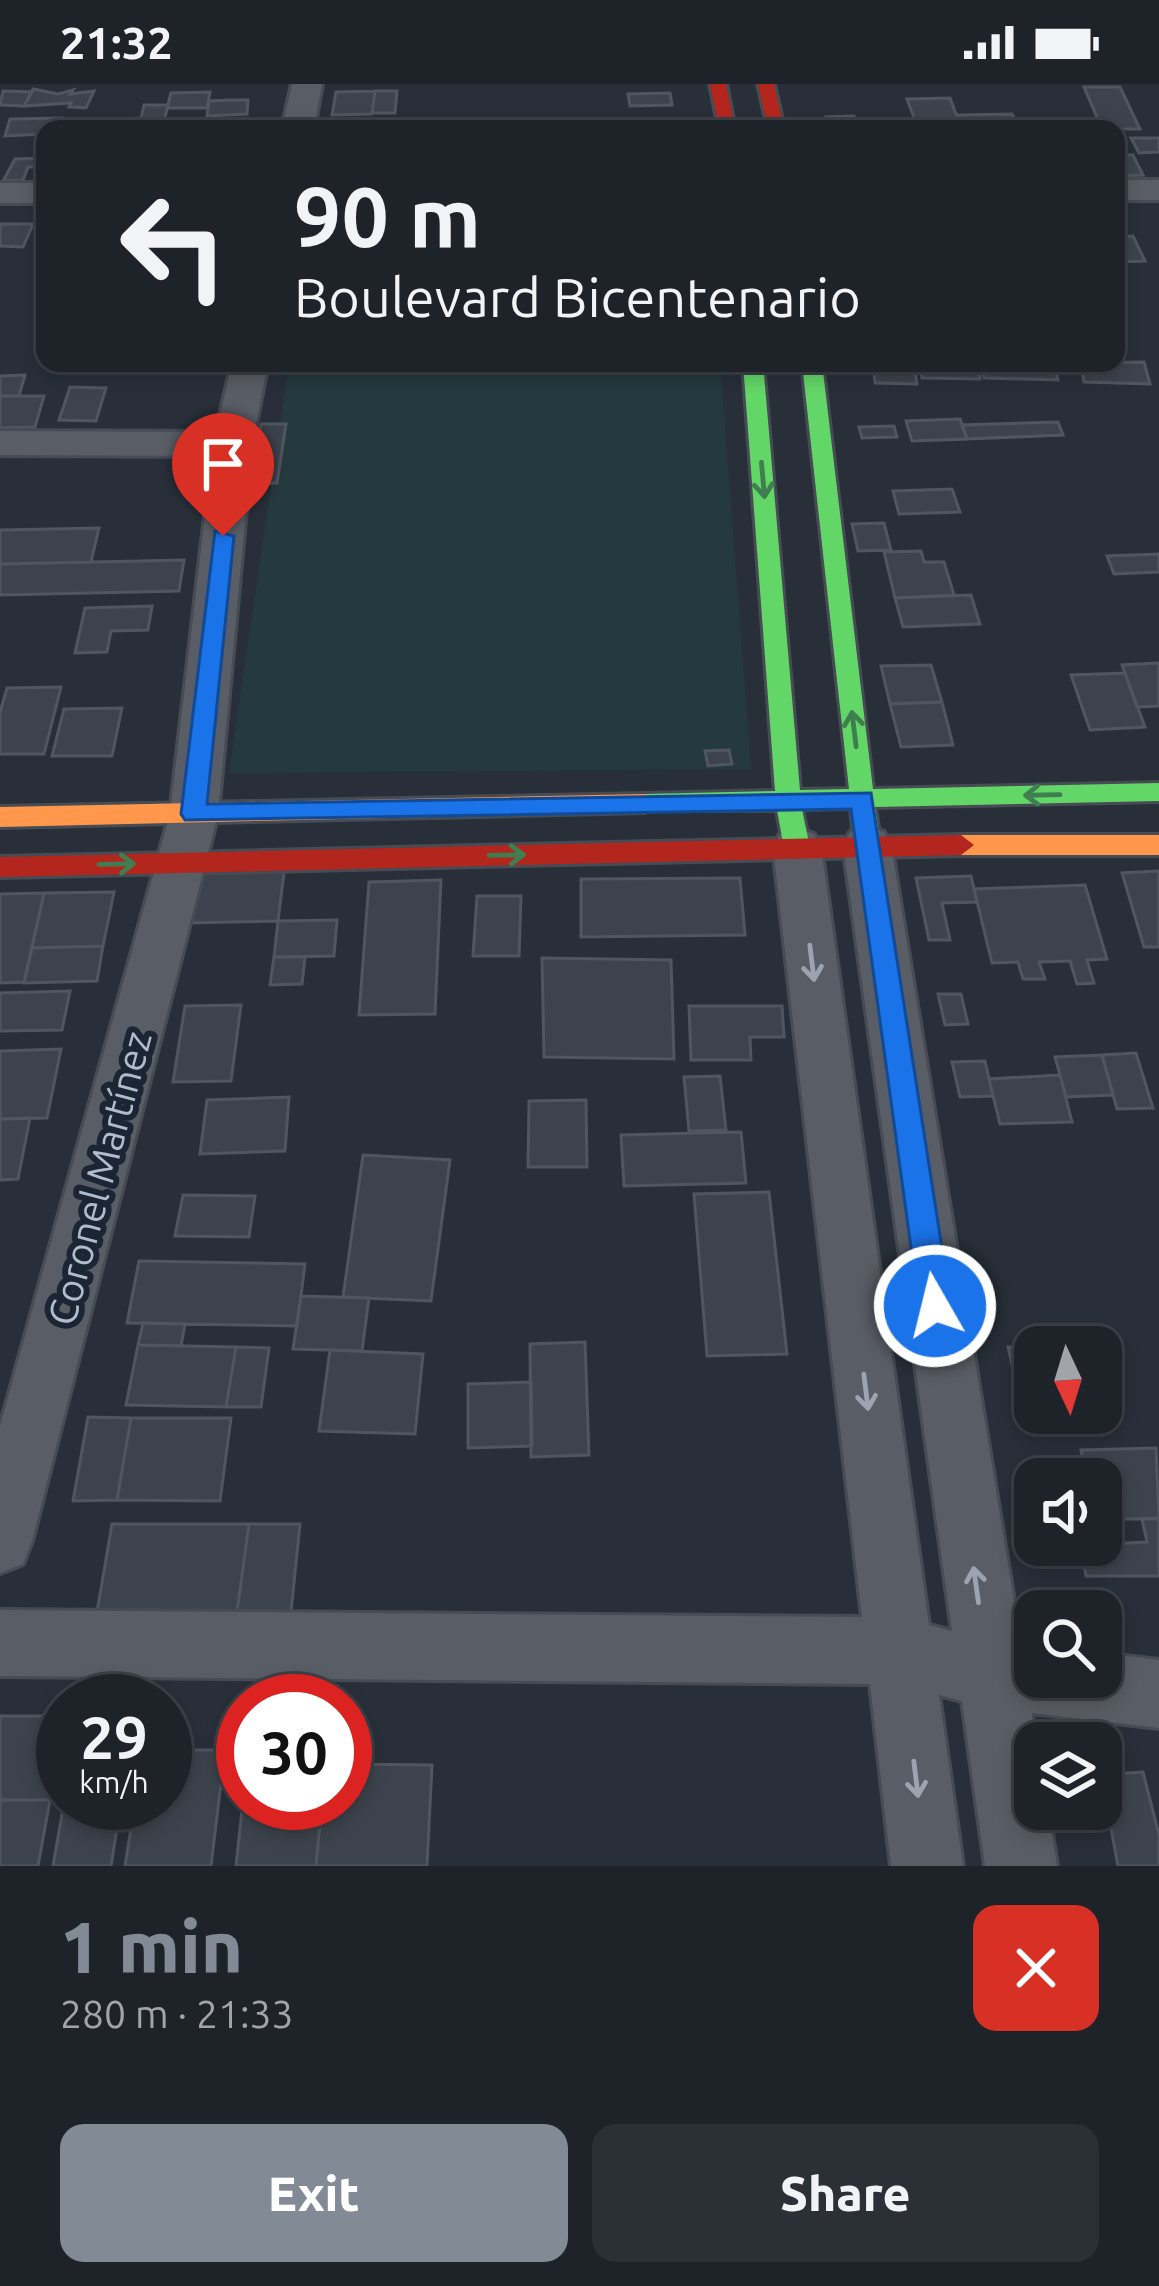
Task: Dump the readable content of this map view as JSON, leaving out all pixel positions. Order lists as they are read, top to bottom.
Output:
{
  "streets": {
    "street": ["Coronel Martínez"]
  },
  "north": "bottom",
  "page": {
    "status": "21:32",
    "turn": ["90 m", "Boulevard Bicentenario"],
    "speed": "29 km/h",
    "limit": "30",
    "heading": ["1 min", "280 m · 21:33"],
    "buttons": ["Exit", "Share"]
  }
}
